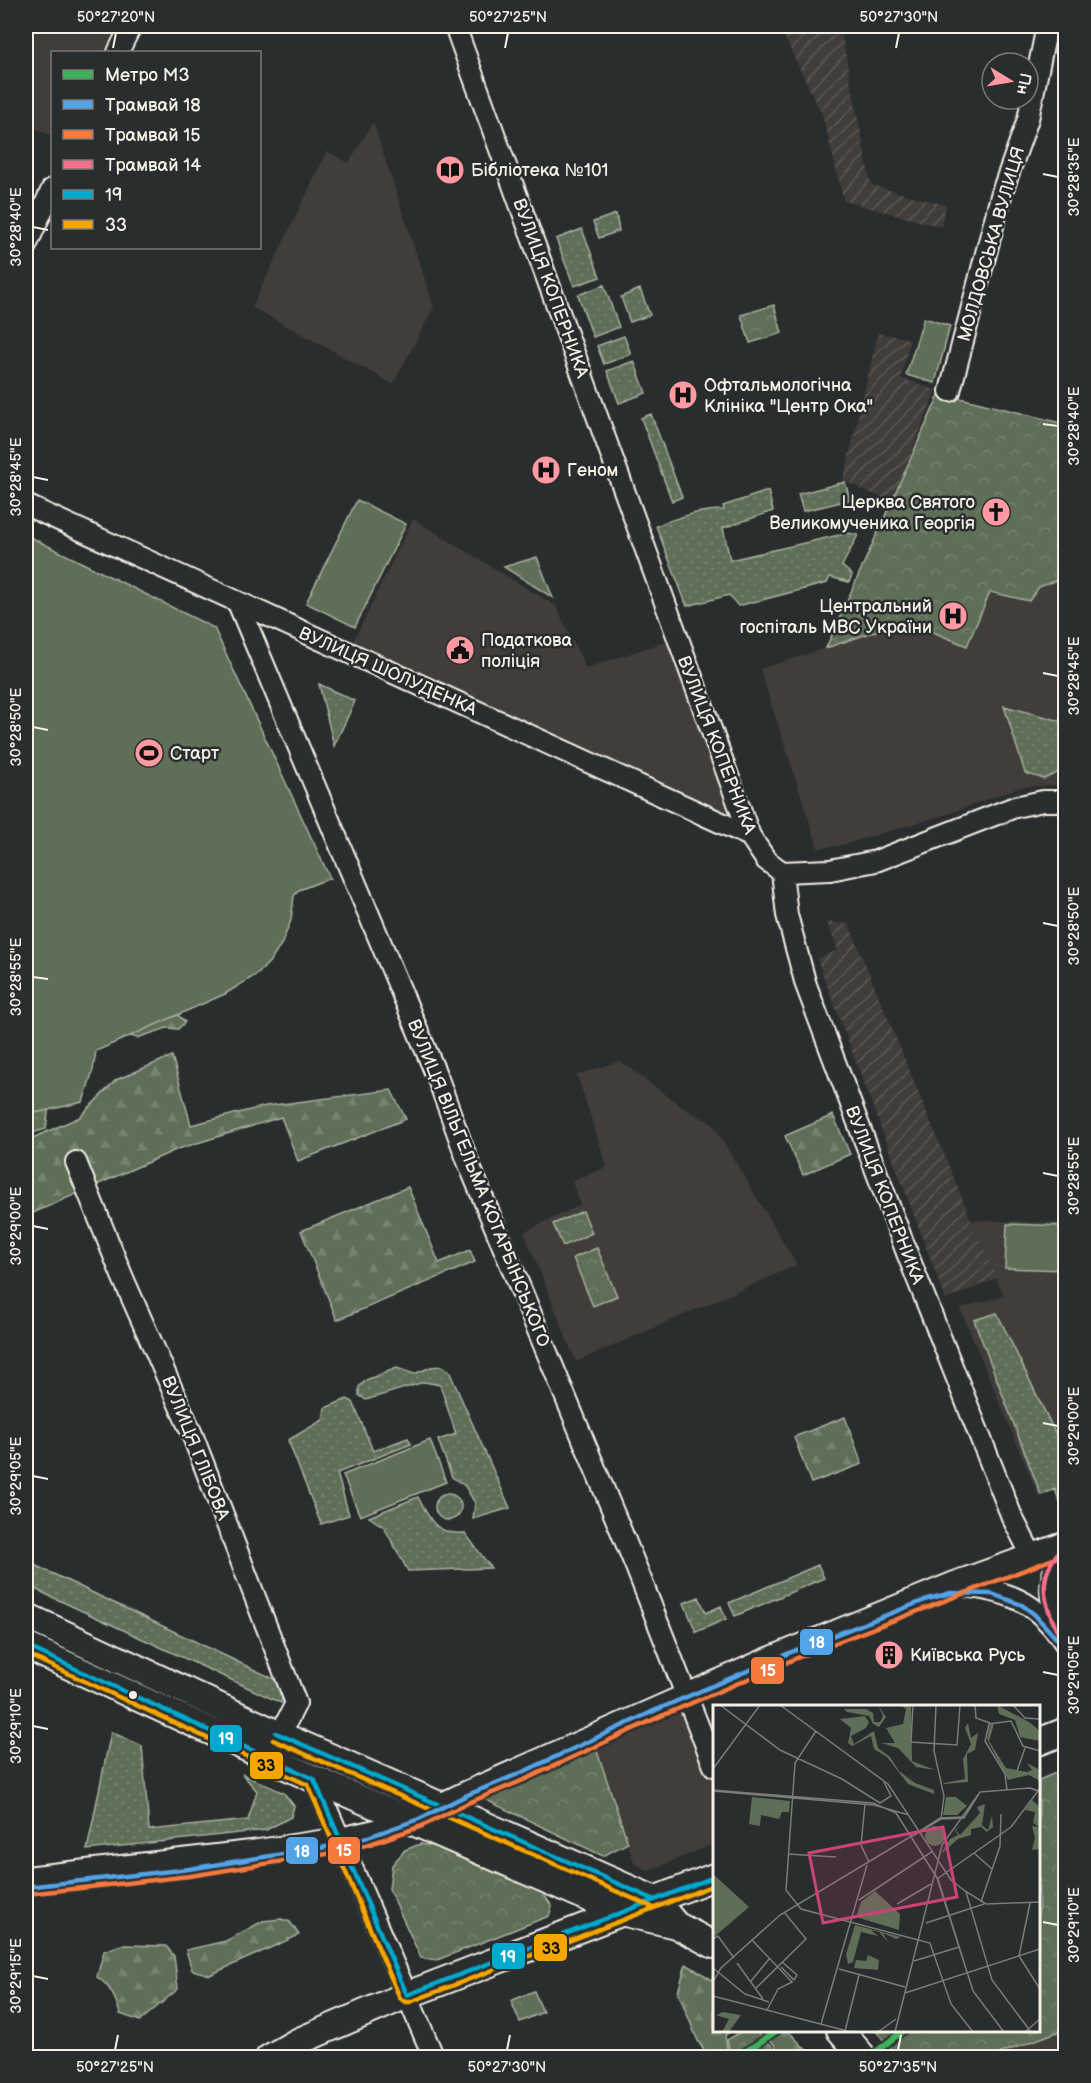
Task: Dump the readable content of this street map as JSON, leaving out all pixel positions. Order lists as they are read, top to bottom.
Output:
{
  "streets": {
    "street": [
      "МОЛДОВСЬКА ВУЛИЦЯ",
      "ВУЛИЦЯ КОПЕРНИКА",
      "ВУЛИЦЯ ШОЛУДЕНКА",
      "ВУЛИЦЯ ВІЛЬГЕЛЬМА КОТАРБІНСЬКОГО",
      "ВУЛИЦЯ ГЛІБОВА"
    ]
  },
  "crossings": [
    ["ВУЛИЦЯ КОПЕРНИКА", "ВУЛИЦЯ ШОЛУДЕНКА"],
    ["ВУЛИЦЯ ШОЛУДЕНКА", "ВУЛИЦЯ ВІЛЬГЕЛЬМА КОТАРБІНСЬКОГО"]
  ],
  "places": {
    "library": ["Бібліотека №101"],
    "hospital": ["Офтальмологічна Клініка \"Центр Ока\"", "Геном", "Центральний госпіталь МВС України"],
    "church": ["Церква Святого Великомученика Георгія"],
    "public building": ["Податкова поліція"],
    "sports": ["Старт"],
    "building": ["Київська Русь"]
  },
  "lines": [
    "tram line 14",
    "tram line 15",
    "tram line 18",
    "transit line 19",
    "transit line 33",
    "metro line M3"
  ],
  "legend": [
    "Метро M3",
    "Трамвай 18",
    "Трамвай 15",
    "Трамвай 14",
    "19",
    "33"
  ],
  "north": "right",
  "coordinates": [
    "50°27'20\"N",
    "50°27'25\"N",
    "50°27'30\"N",
    "30°28'35\"E",
    "30°28'40\"E",
    "30°28'45\"E",
    "30°28'50\"E",
    "30°28'55\"E",
    "30°29'00\"E",
    "30°29'05\"E",
    "30°29'10\"E",
    "30°29'15\"E",
    "50°27'35\"N"
  ]
}
